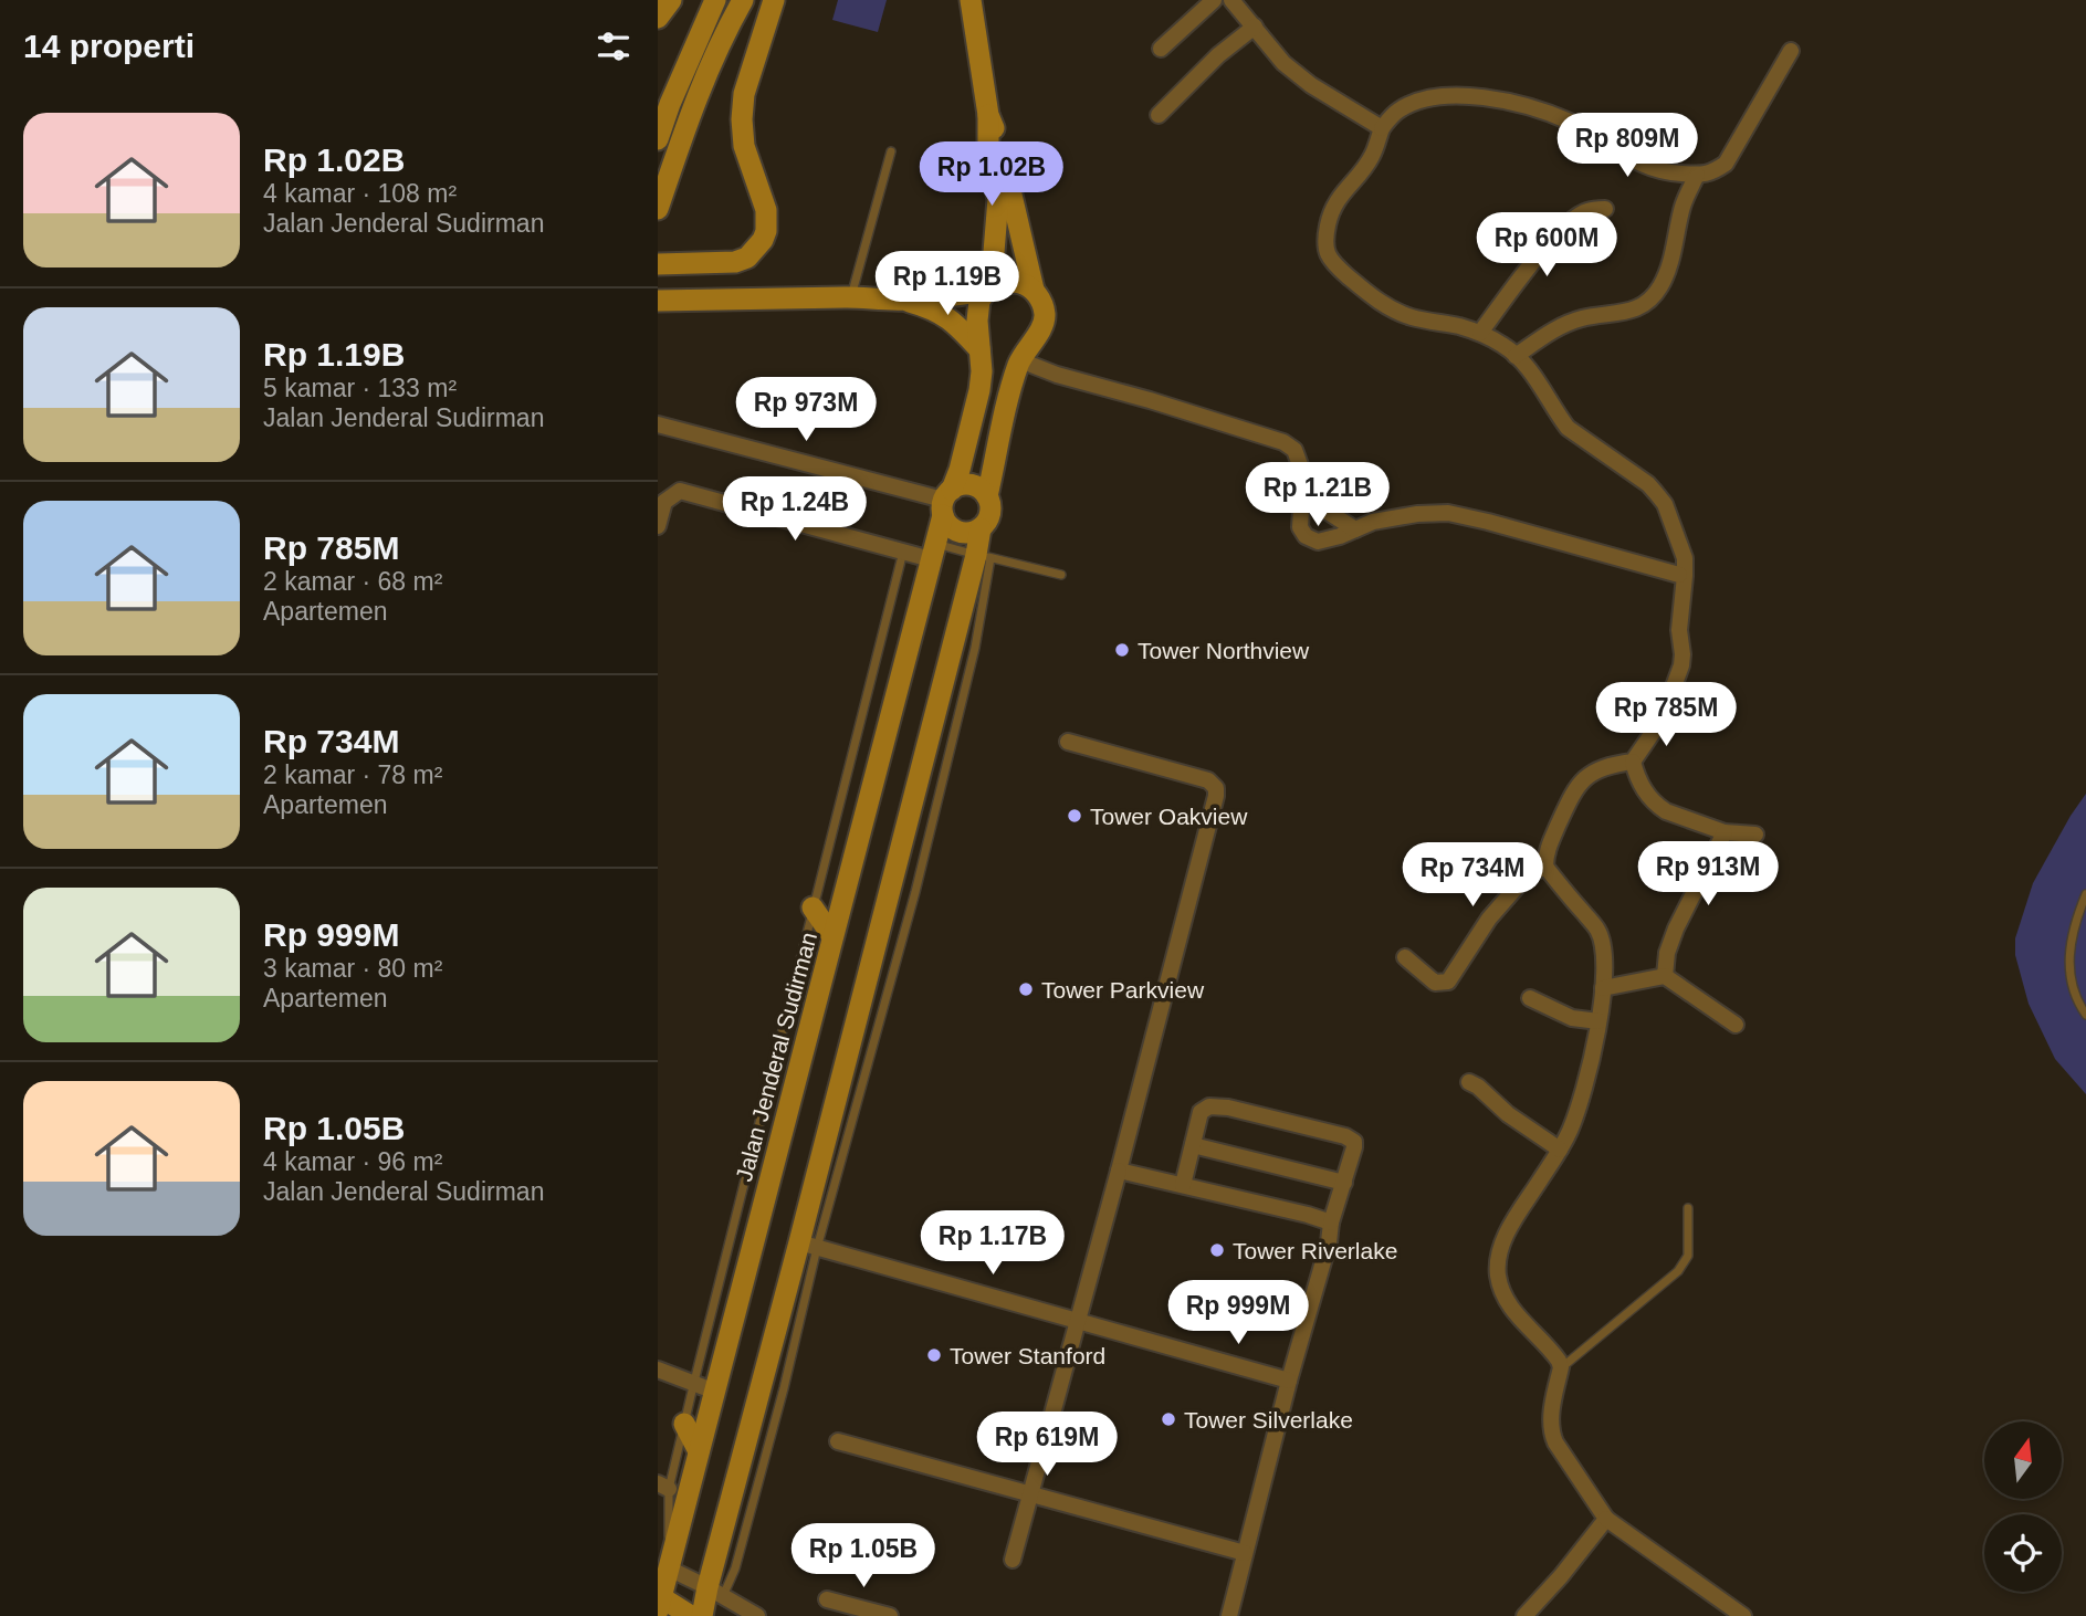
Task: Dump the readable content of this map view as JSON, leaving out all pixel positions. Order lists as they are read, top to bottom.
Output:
{
  "streets": {
    "street": ["Jalan Jenderal Sudirman"]
  },
  "places": [
    "Tower Northview",
    "Tower Oakview",
    "Tower Parkview",
    "Tower Riverlake",
    "Tower Stanford",
    "Tower Silverlake"
  ],
  "north": "top",
  "page": {
    "heading": "14 properti",
    "list": [
      {
        "name": "Rp 1.02B",
        "note": "4 kamar · 108 m² · Jalan Jenderal Sudirman"
      },
      {
        "name": "Rp 1.19B",
        "note": "5 kamar · 133 m² · Jalan Jenderal Sudirman"
      },
      {
        "name": "Rp 785M",
        "note": "2 kamar · 68 m² · Apartemen"
      },
      {
        "name": "Rp 734M",
        "note": "2 kamar · 78 m² · Apartemen"
      },
      {
        "name": "Rp 999M",
        "note": "3 kamar · 80 m² · Apartemen"
      },
      {
        "name": "Rp 1.05B",
        "note": "4 kamar · 96 m² · Jalan Jenderal Sudirman"
      }
    ],
    "price": [
      "Rp 809M",
      "Rp 1.02B",
      "Rp 600M",
      "Rp 1.19B",
      "Rp 973M",
      "Rp 1.21B",
      "Rp 1.24B",
      "Rp 785M",
      "Rp 913M",
      "Rp 734M",
      "Rp 1.17B",
      "Rp 999M",
      "Rp 619M",
      "Rp 1.05B"
    ]
  }
}
